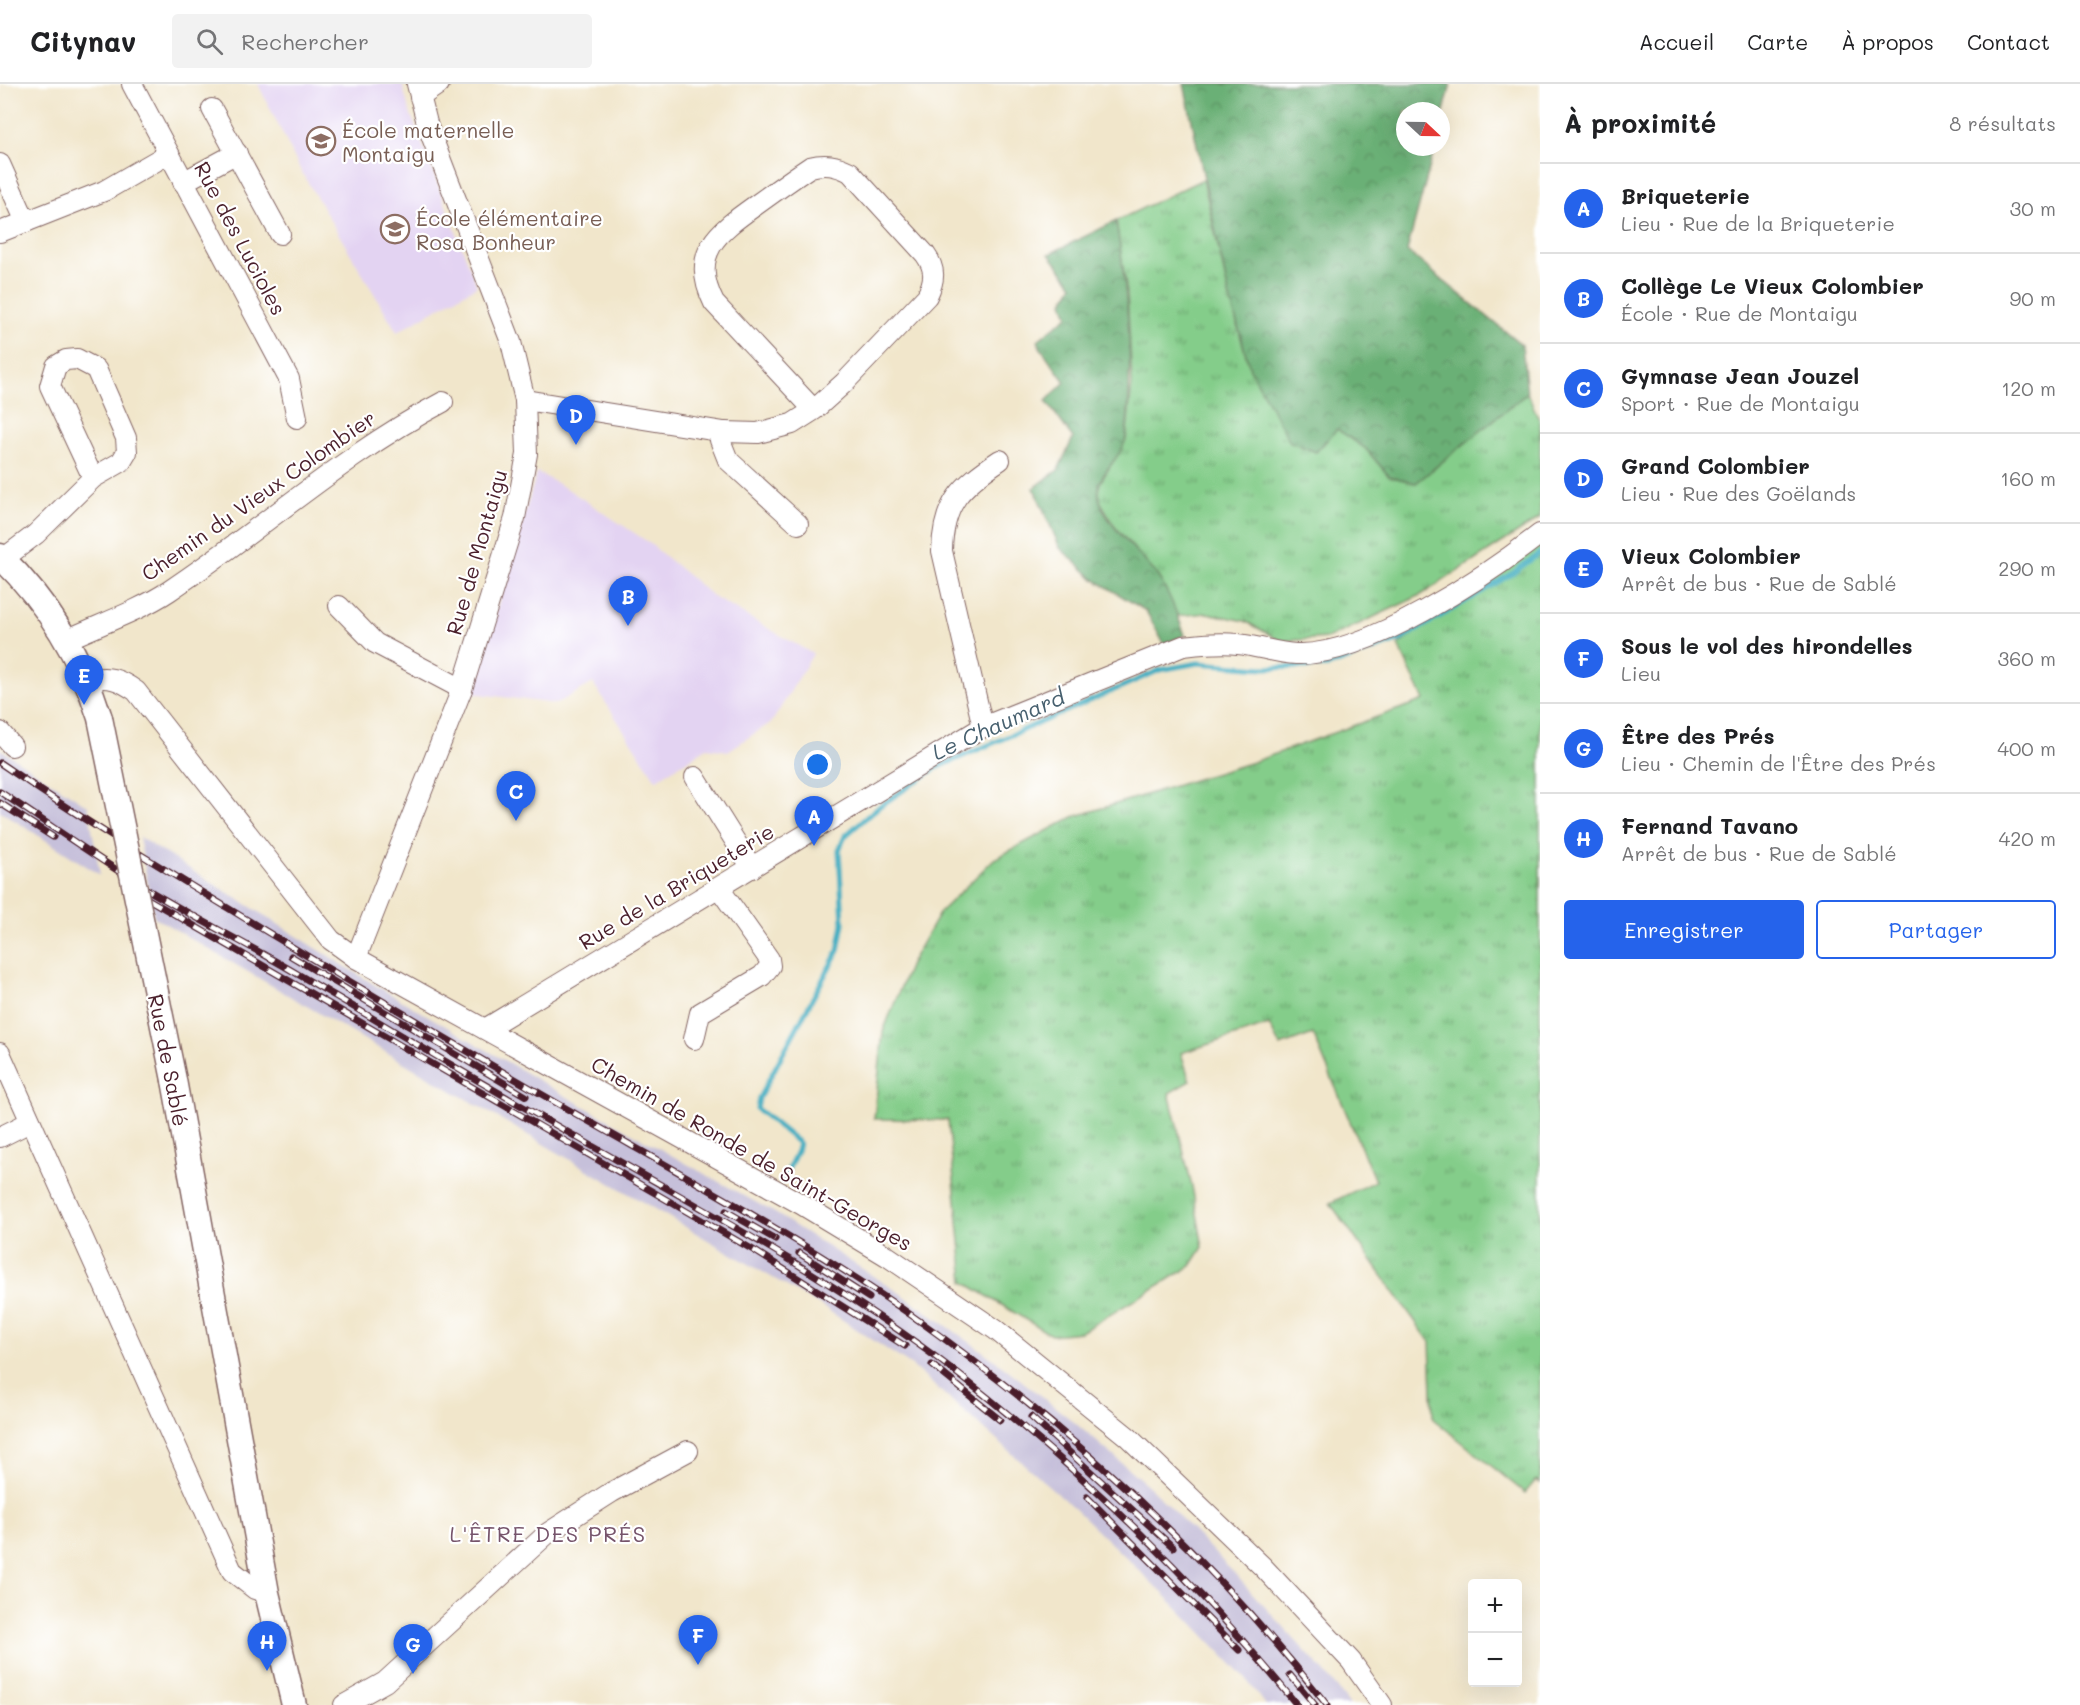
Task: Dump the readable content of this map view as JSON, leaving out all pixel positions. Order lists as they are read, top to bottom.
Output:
{
  "streets": {
    "main road": ["Rue de Sablé"],
    "street": [
      "Rue des Lucioles",
      "Chemin du Vieux Colombier",
      "Rue de Montaigu",
      "Rue de la Briqueterie",
      "Chemin de Ronde de Saint-Georges"
    ]
  },
  "crossings": [
    ["Chemin du Vieux Colombier", "Rue de Sablé"],
    ["Rue de Montaigu", "Chemin de Ronde de Saint-Georges"],
    ["Rue de la Briqueterie", "Chemin de Ronde de Saint-Georges"],
    ["Rue de Sablé", "Chemin de Ronde de Saint-Georges"]
  ],
  "districts": ["L'ÊTRE DES PRÉS"],
  "water": ["Le Chaumard"],
  "places": {
    "school or university": ["École maternelle Montaigu", "École élémentaire Rosa Bonheur"]
  },
  "north": "right",
  "page": {
    "header": "Citynav",
    "search": "Rechercher",
    "nav": [
      "Accueil",
      "Carte",
      "À propos",
      "Contact"
    ],
    "heading": ["À proximité", "8 résultats"],
    "list": [
      {
        "mark": "A",
        "name": "Briqueterie",
        "note": "Lieu · Rue de la Briqueterie",
        "value": "30 m"
      },
      {
        "mark": "B",
        "name": "Collège Le Vieux Colombier",
        "note": "École · Rue de Montaigu",
        "value": "90 m"
      },
      {
        "mark": "C",
        "name": "Gymnase Jean Jouzel",
        "note": "Sport · Rue de Montaigu",
        "value": "120 m"
      },
      {
        "mark": "D",
        "name": "Grand Colombier",
        "note": "Lieu · Rue des Goëlands",
        "value": "160 m"
      },
      {
        "mark": "E",
        "name": "Vieux Colombier",
        "note": "Arrêt de bus · Rue de Sablé",
        "value": "290 m"
      },
      {
        "mark": "F",
        "name": "Sous le vol des hirondelles",
        "note": "Lieu",
        "value": "360 m"
      },
      {
        "mark": "G",
        "name": "Être des Prés",
        "note": "Lieu · Chemin de l'Être des Prés",
        "value": "400 m"
      },
      {
        "mark": "H",
        "name": "Fernand Tavano",
        "note": "Arrêt de bus · Rue de Sablé",
        "value": "420 m"
      }
    ],
    "pins": [
      "D",
      "B",
      "E",
      "C",
      "A",
      "F",
      "H",
      "G"
    ],
    "buttons": ["Enregistrer", "Partager"],
    "map_buttons": ["+", "−"]
  }
}
